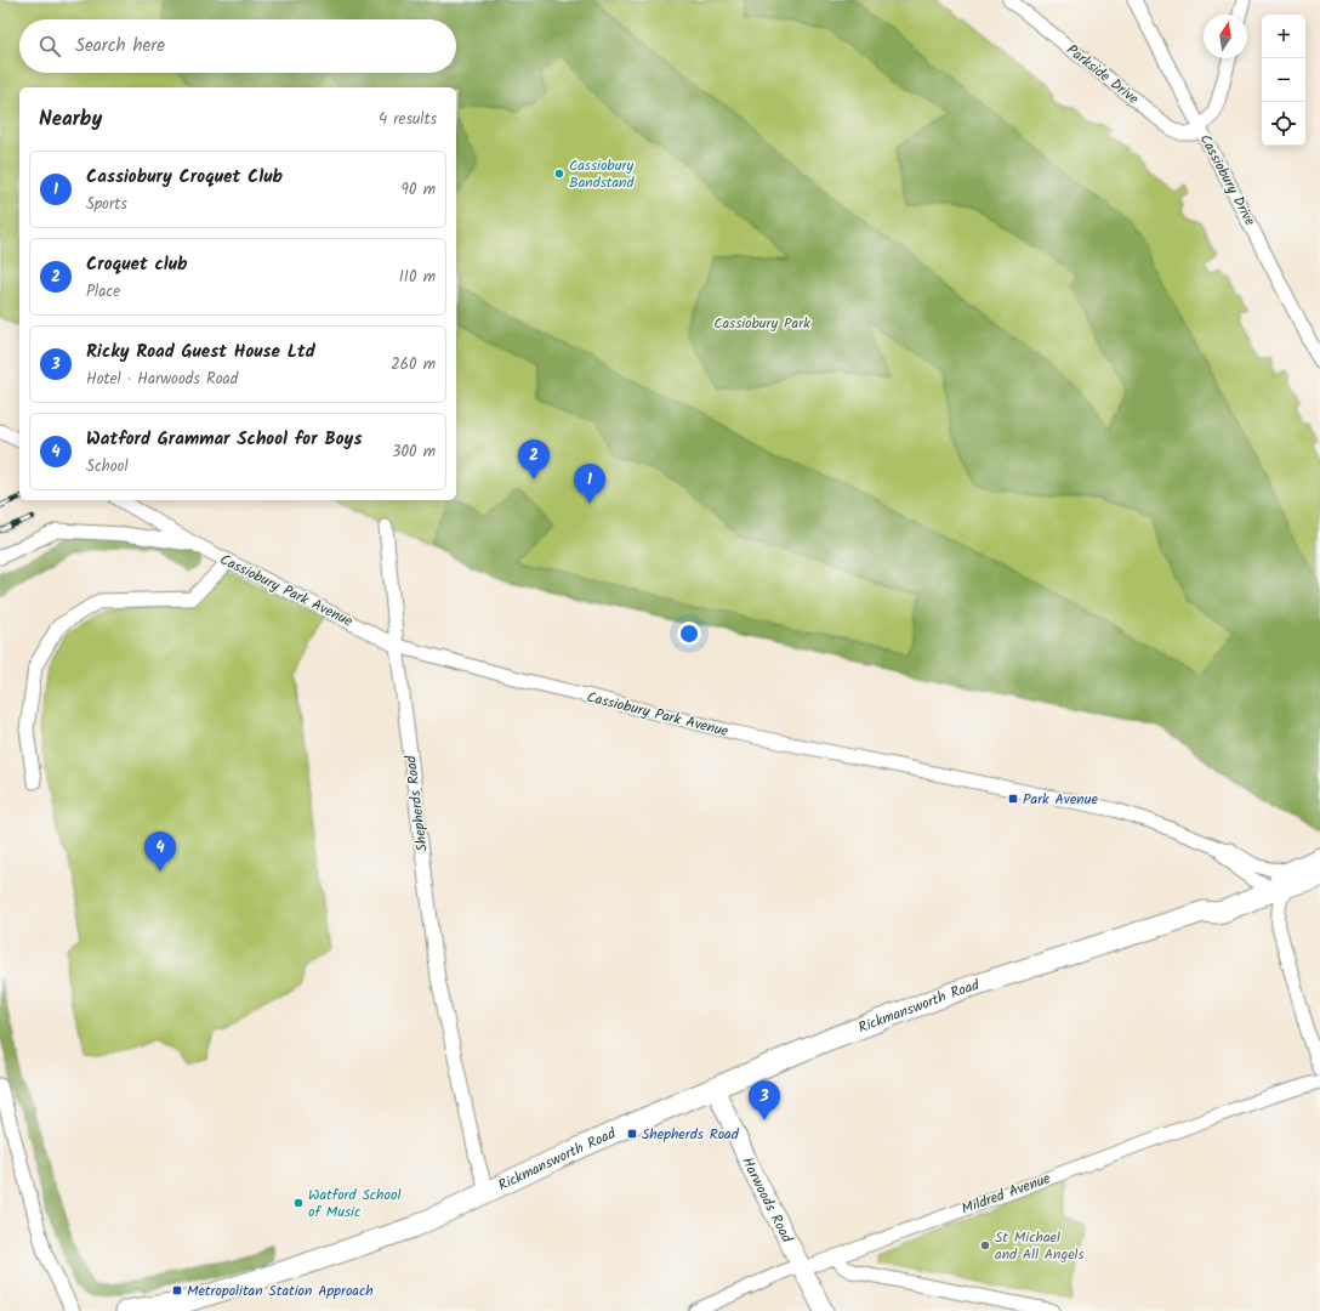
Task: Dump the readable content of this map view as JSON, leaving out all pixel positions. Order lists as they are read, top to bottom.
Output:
{
  "streets": {
    "main road": ["Rickmansworth Road"],
    "street": [
      "Parkside Drive",
      "Cassiobury Drive",
      "Cassiobury Park Avenue",
      "Shepherds Road",
      "Mildred Avenue",
      "Harwoods Road"
    ]
  },
  "crossings": [
    ["Parkside Drive", "Cassiobury Drive"],
    ["Cassiobury Park Avenue", "Shepherds Road"],
    ["Cassiobury Park Avenue", "Rickmansworth Road"],
    ["Shepherds Road", "Rickmansworth Road"],
    ["Rickmansworth Road", "Harwoods Road"],
    ["Mildred Avenue", "Harwoods Road"]
  ],
  "parks": ["Cassiobury Park"],
  "places": {
    "other": ["Cassiobury Bandstand", "Watford School of Music", "St Michael and All Angels"],
    "transit": ["Park Avenue", "Shepherds Road", "Metropolitan Station Approach"]
  },
  "north": "top",
  "page": {
    "map_buttons": ["+", "−"],
    "search": "Search here",
    "heading": ["Nearby", "4 results"],
    "list": [
      {
        "mark": "1",
        "name": "Cassiobury Croquet Club",
        "note": "Sports",
        "value": "90 m"
      },
      {
        "mark": "2",
        "name": "Croquet club",
        "note": "Place",
        "value": "110 m"
      },
      {
        "mark": "3",
        "name": "Ricky Road Guest House Ltd",
        "note": "Hotel · Harwoods Road",
        "value": "260 m"
      },
      {
        "mark": "4",
        "name": "Watford Grammar School for Boys",
        "note": "School",
        "value": "300 m"
      }
    ],
    "pins": [
      "2",
      "1",
      "4",
      "3"
    ]
  }
}
